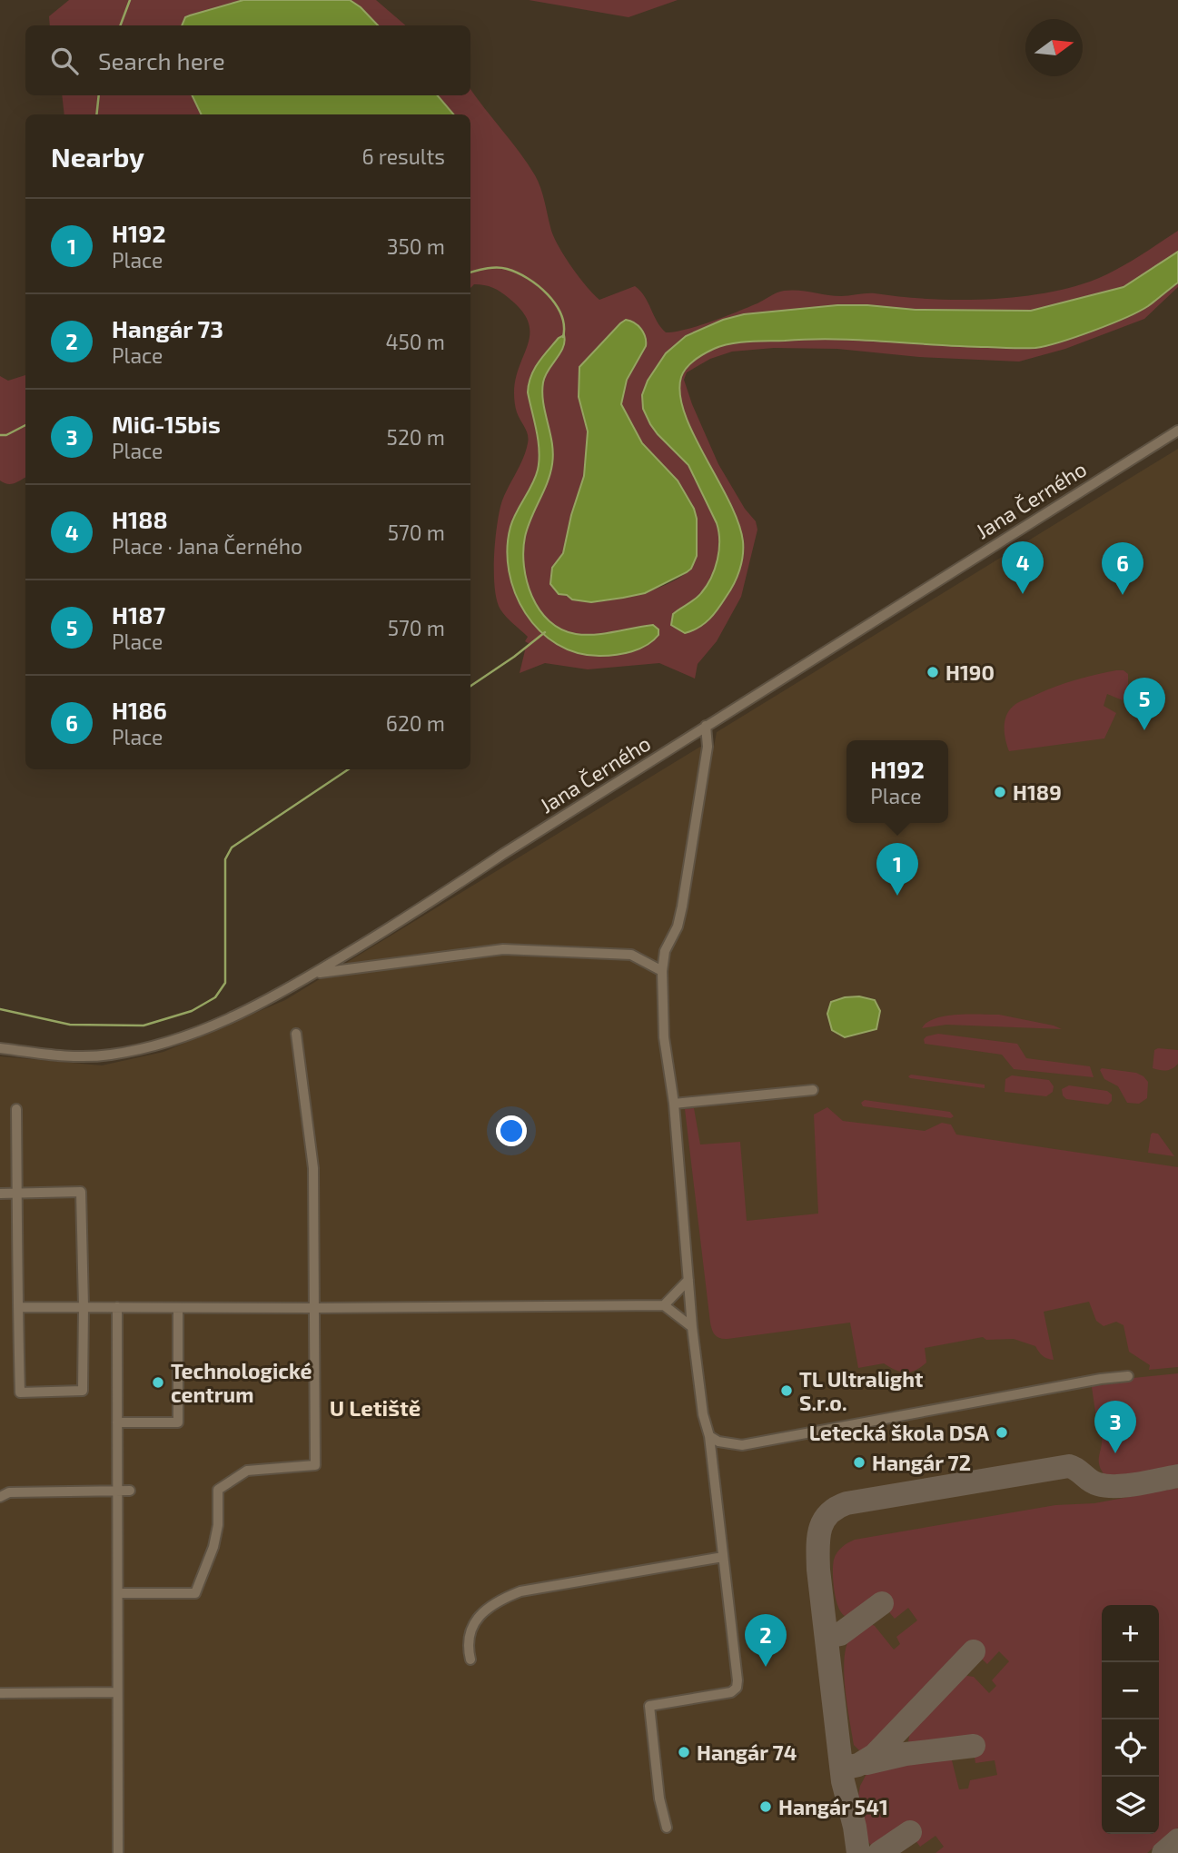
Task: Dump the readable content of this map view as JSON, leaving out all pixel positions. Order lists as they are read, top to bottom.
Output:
{
  "streets": {
    "street": ["Jana Černého"]
  },
  "districts": ["U Letiště"],
  "places": [
    "H190",
    "H189",
    "Technologické centrum",
    "TL Ultralight S.r.o.",
    "Letecká škola DSA",
    "Hangár 72",
    "Hangár 74",
    "Hangár 541"
  ],
  "north": "right",
  "page": {
    "search": "Search here",
    "heading": ["Nearby", "6 results"],
    "list": [
      {
        "mark": "1",
        "name": "H192",
        "note": "Place",
        "value": "350 m"
      },
      {
        "mark": "2",
        "name": "Hangár 73",
        "note": "Place",
        "value": "450 m"
      },
      {
        "mark": "3",
        "name": "MiG-15bis",
        "note": "Place",
        "value": "520 m"
      },
      {
        "mark": "4",
        "name": "H188",
        "note": "Place · Jana Černého",
        "value": "570 m"
      },
      {
        "mark": "5",
        "name": "H187",
        "note": "Place",
        "value": "570 m"
      },
      {
        "mark": "6",
        "name": "H186",
        "note": "Place",
        "value": "620 m"
      }
    ],
    "pins": [
      "4",
      "6",
      "5",
      "1",
      "3",
      "2"
    ],
    "popup": ["H192", "Place"],
    "map_buttons": ["+", "−"]
  }
}
